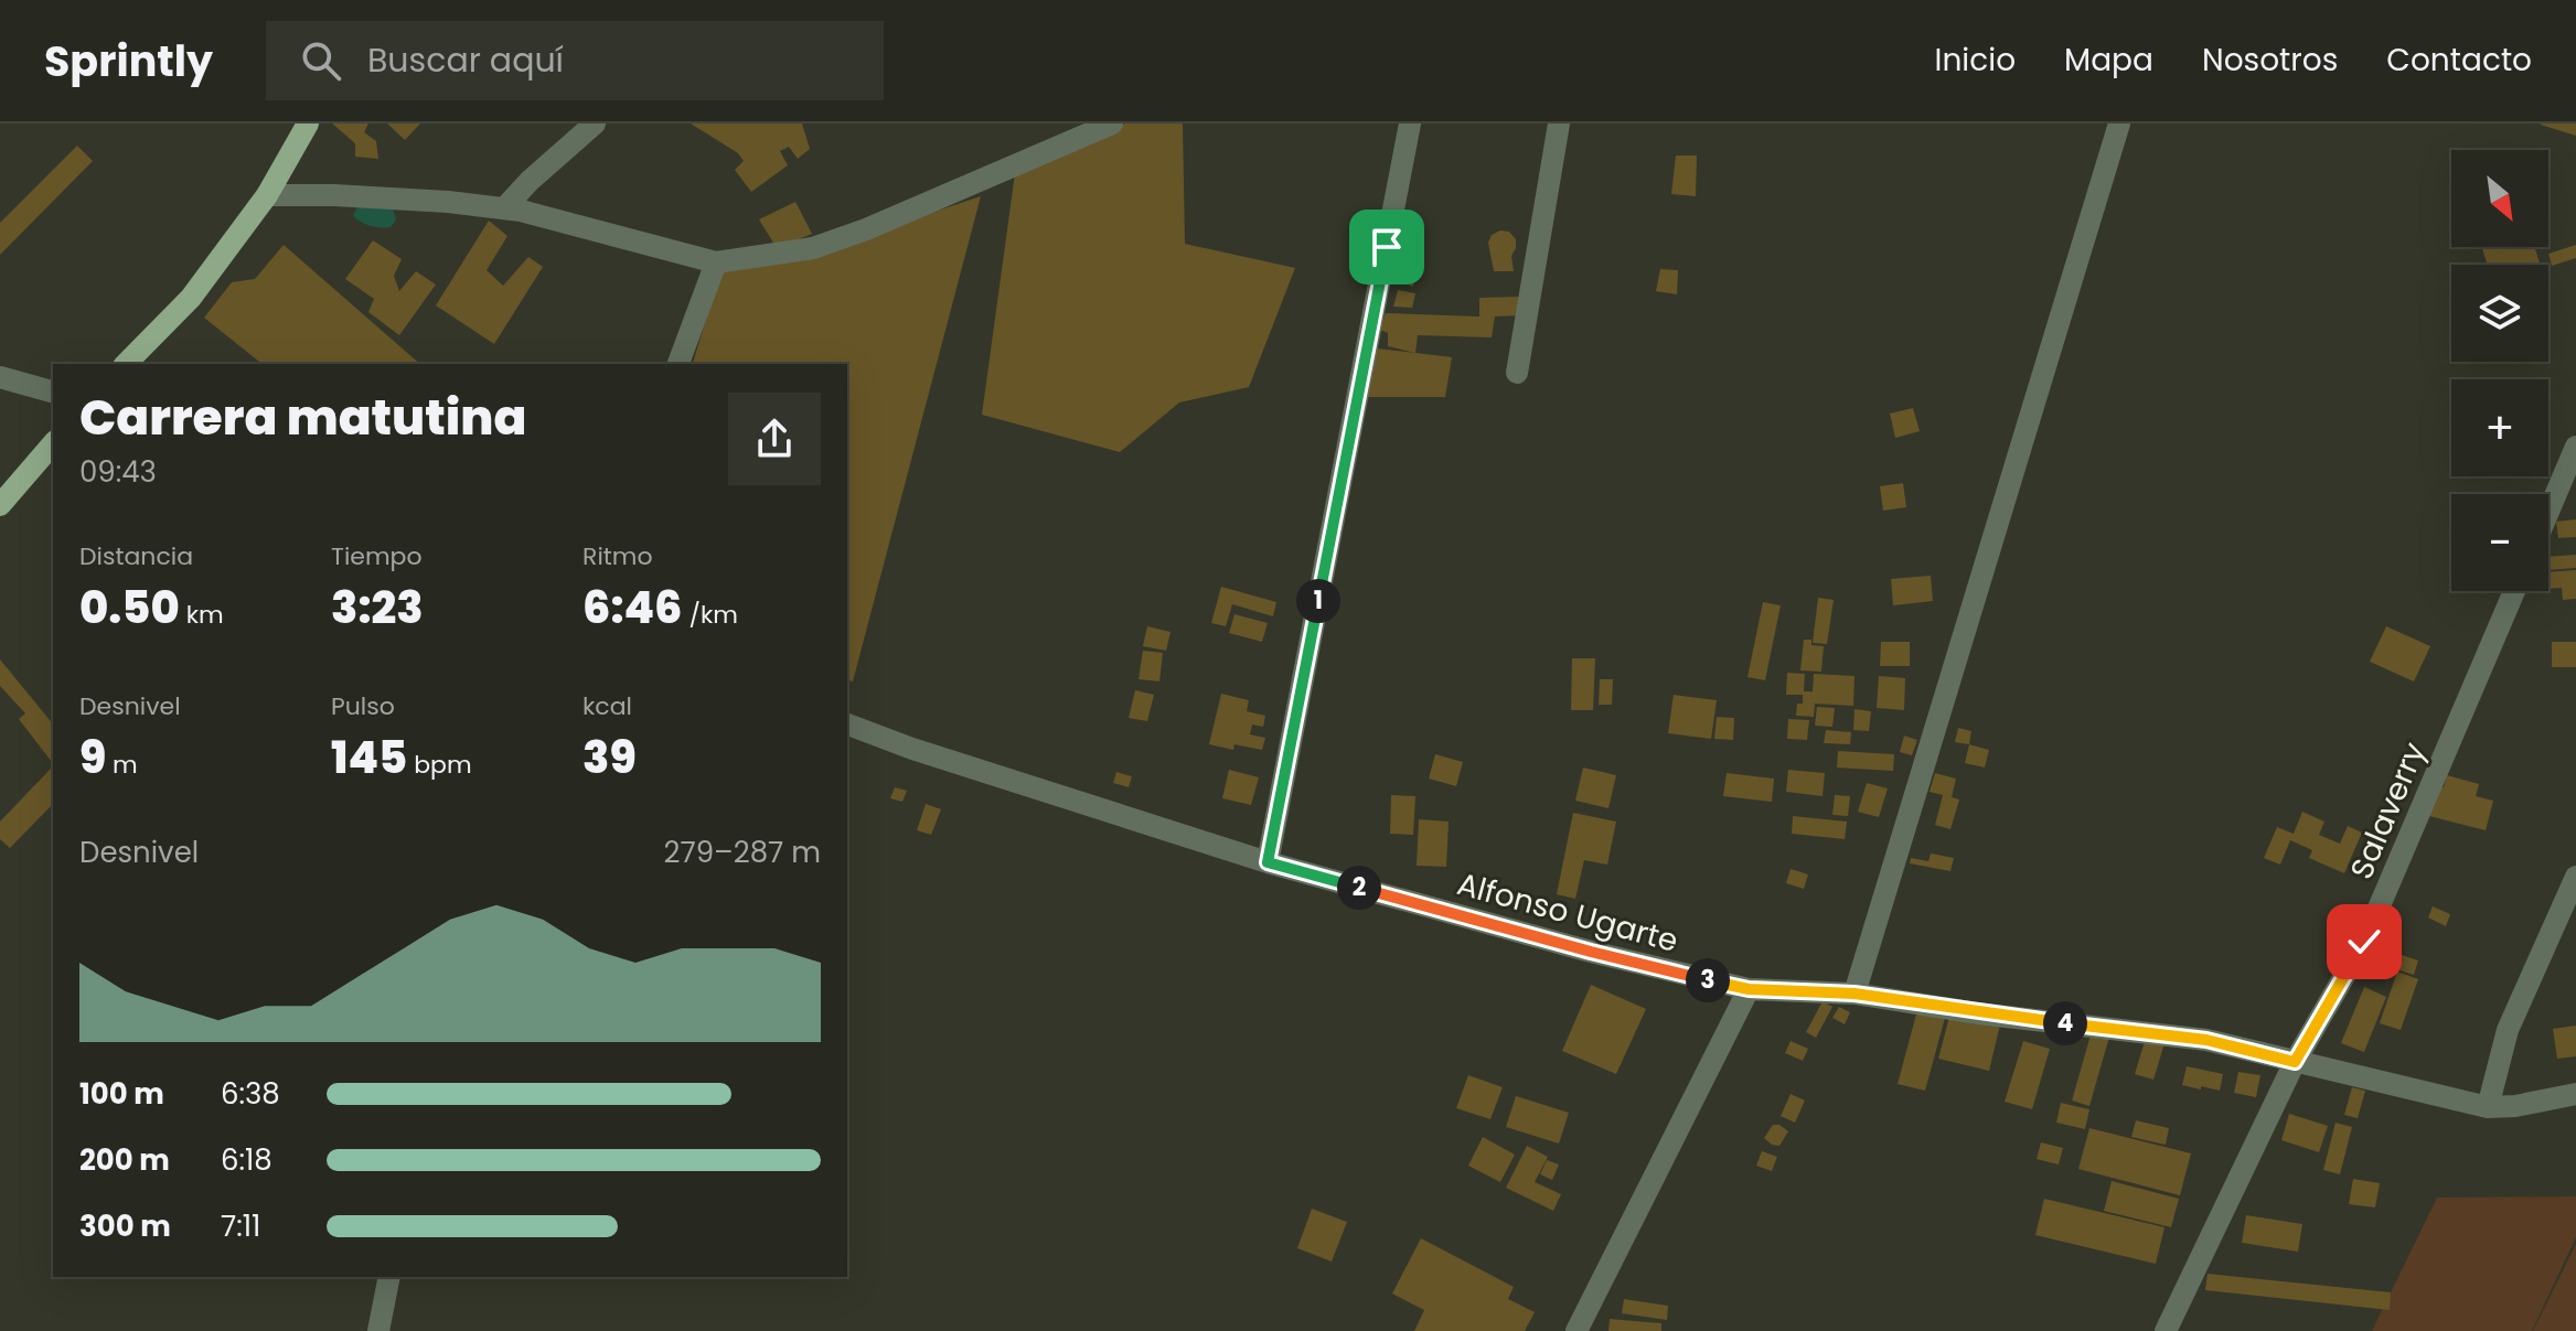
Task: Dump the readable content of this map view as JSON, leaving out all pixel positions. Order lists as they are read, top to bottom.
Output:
{
  "streets": {
    "street": ["Salaverry", "Alfonso Ugarte"]
  },
  "crossings": [
    ["Salaverry", "Alfonso Ugarte"]
  ],
  "north": "bottom right",
  "page": {
    "header": "Sprintly",
    "search": "Buscar aquí",
    "nav": [
      "Inicio",
      "Mapa",
      "Nosotros",
      "Contacto"
    ],
    "map_buttons": ["+", "−"],
    "heading": ["Carrera matutina", "09:43"],
    "stats": [
      ["Distancia", "0.50 km"],
      ["Tiempo", "3:23"],
      ["Ritmo", "6:46 /km"],
      ["Desnivel", "9 m"],
      ["Pulso", "145 bpm"],
      ["kcal", "39"]
    ],
    "pins": [
      "1",
      "2",
      "3",
      "4"
    ],
    "chart": ["Desnivel", "279–287 m"],
    "list": [
      {
        "name": "100 m",
        "note": "6:38"
      },
      {
        "name": "200 m",
        "note": "6:18"
      },
      {
        "name": "300 m",
        "note": "7:11"
      }
    ]
  }
}
